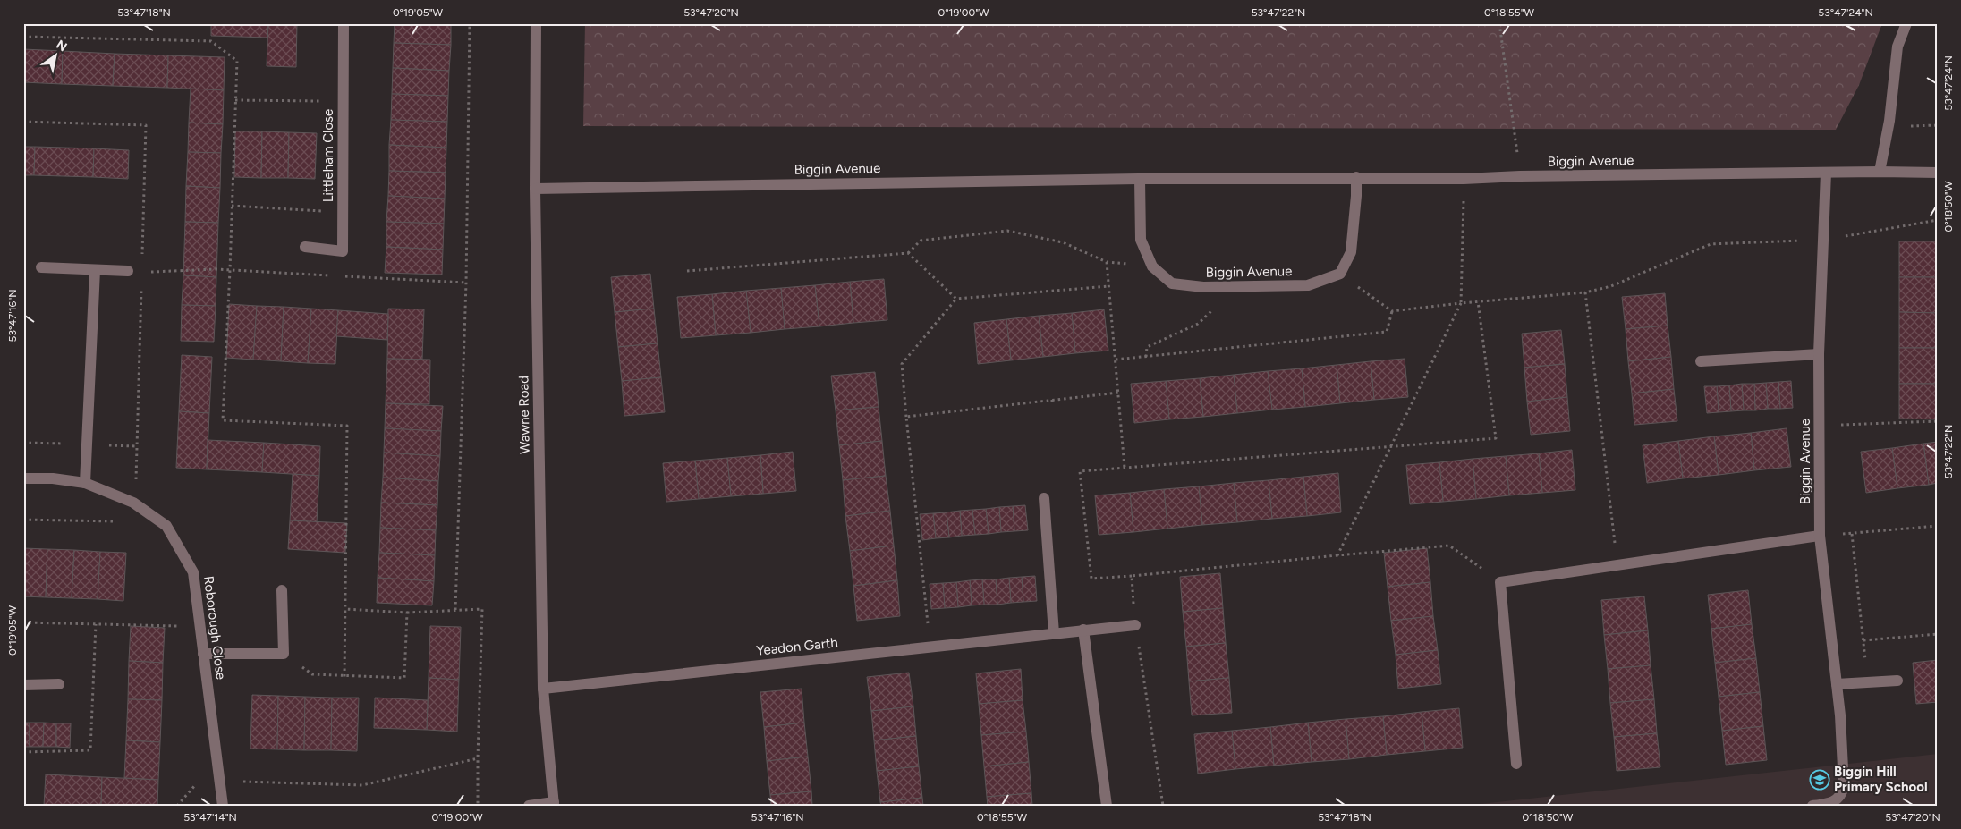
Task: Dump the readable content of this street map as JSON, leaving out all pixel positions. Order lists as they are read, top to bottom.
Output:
{
  "streets": {
    "street": [
      "Littleham Close",
      "Biggin Avenue",
      "Wawne Road",
      "Roborough Close",
      "Yeadon Garth"
    ]
  },
  "crossings": [
    ["Biggin Avenue", "Wawne Road"],
    ["Wawne Road", "Yeadon Garth"]
  ],
  "places": {
    "school or university": ["Biggin Hill Primary School"]
  },
  "north": "top right",
  "coordinates": [
    "53°47'18\"N",
    "0°19'05\"W",
    "53°47'20\"N",
    "0°19'00\"W",
    "53°47'22\"N",
    "0°18'55\"W",
    "53°47'24\"N",
    "0°18'50\"W",
    "53°47'16\"N",
    "53°47'14\"N"
  ]
}
